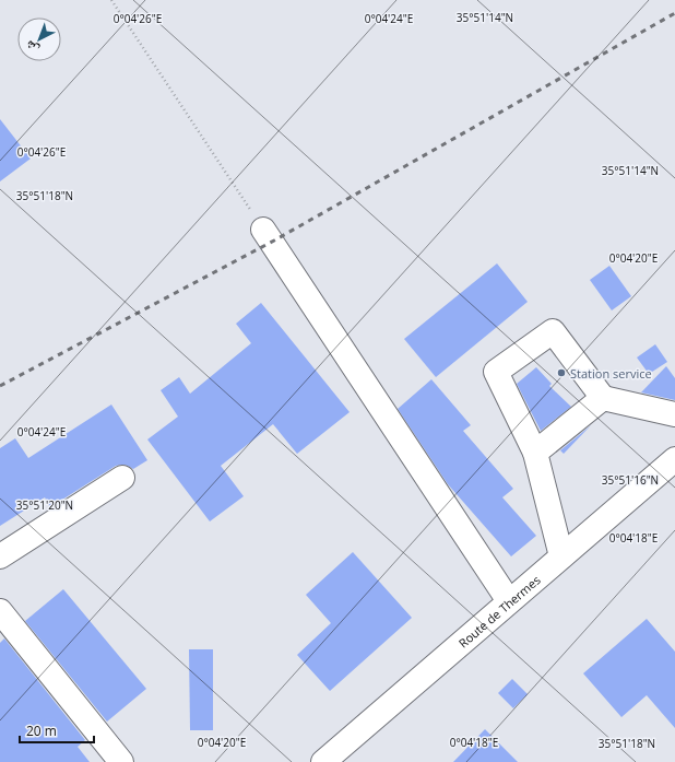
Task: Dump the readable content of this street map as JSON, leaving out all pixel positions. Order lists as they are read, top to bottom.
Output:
{
  "streets": {
    "main road": ["Route de Thermes"]
  },
  "places": ["Station service"],
  "scale_bar": "20 m",
  "north": "bottom left",
  "coordinates": [
    "35°51'14\"N",
    "0°04'26\"E",
    "0°04'24\"E",
    "35°51'18\"N",
    "0°04'20\"E",
    "35°51'16\"N",
    "35°51'20\"N",
    "0°04'18\"E"
  ]
}
